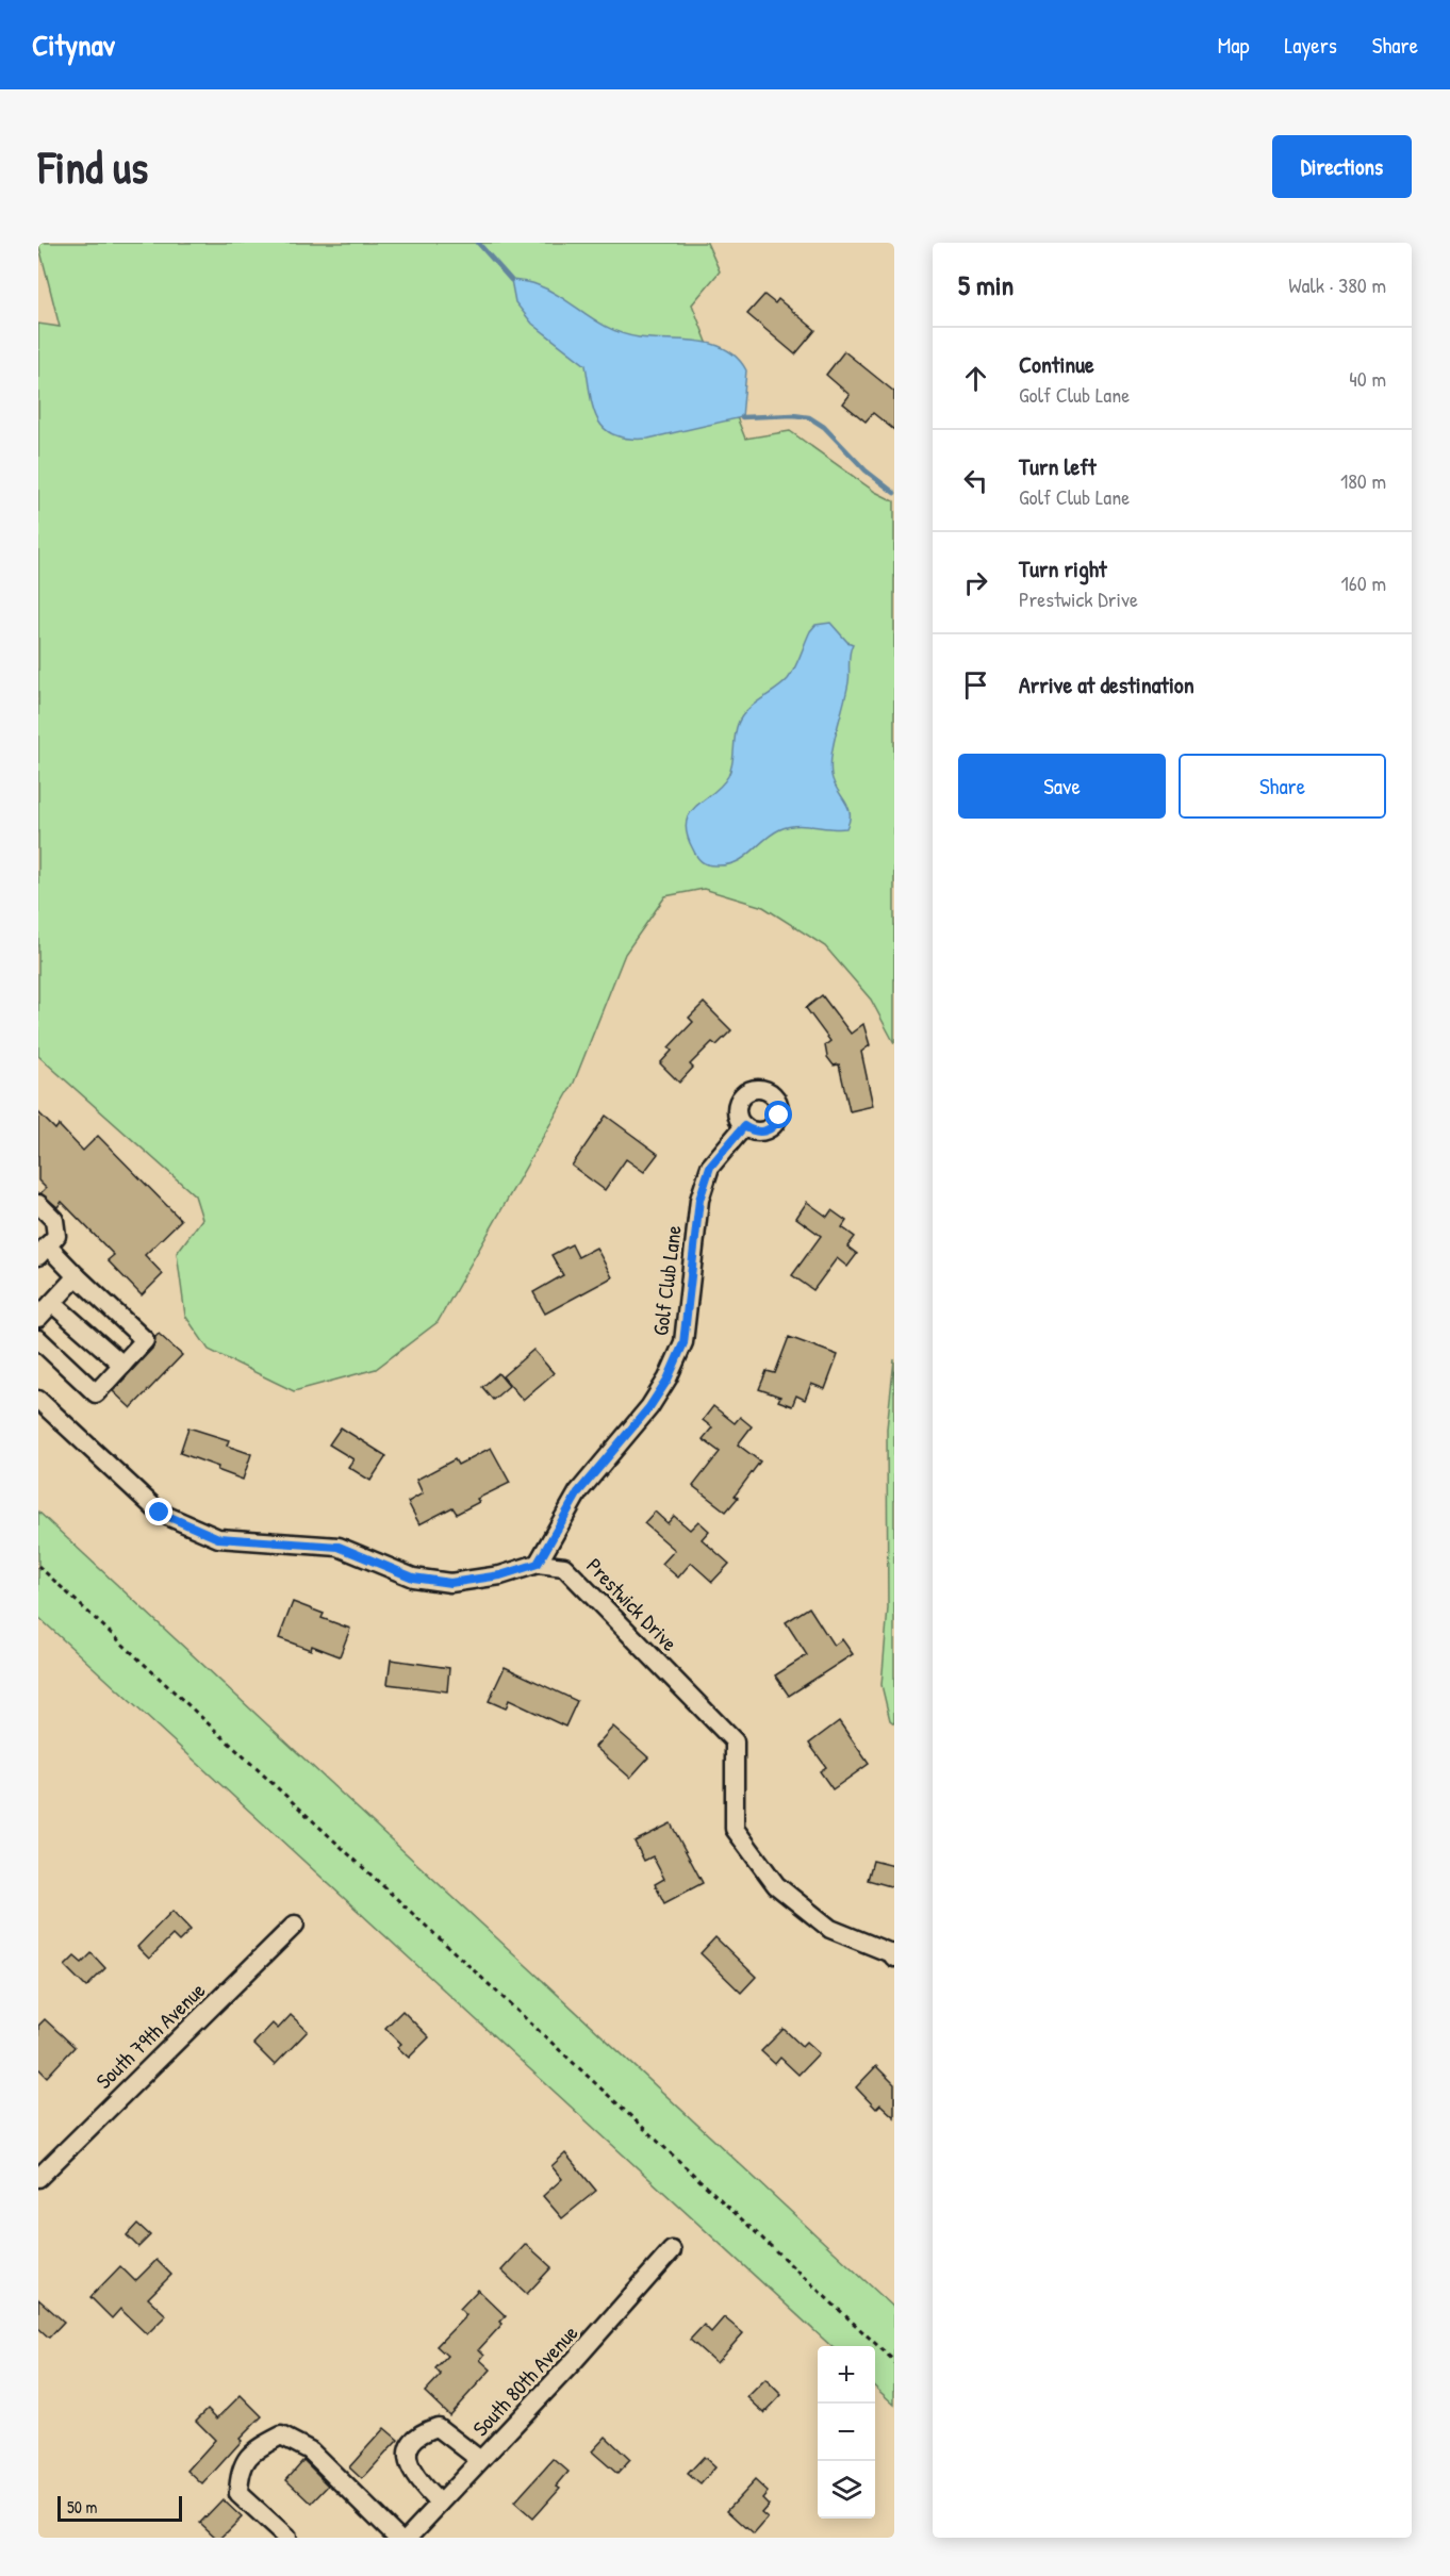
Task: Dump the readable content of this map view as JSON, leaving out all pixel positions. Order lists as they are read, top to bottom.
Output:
{
  "streets": {
    "street": [
      "Golf Club Lane",
      "Prestwick Drive",
      "South 79th Avenue",
      "South 80th Avenue"
    ]
  },
  "crossings": [
    ["Golf Club Lane", "Prestwick Drive"]
  ],
  "scale_bar": "50 m",
  "page": {
    "header": "Citynav",
    "nav": ["Map", "Layers", "Share"],
    "buttons": [
      "Directions",
      ["Save", "Share"]
    ],
    "title": "Find us",
    "heading": ["5 min", "Walk · 380 m"],
    "list": [
      ["Continue", "Golf Club Lane", "40 m"],
      ["Turn left", "Golf Club Lane", "180 m"],
      ["Turn right", "Prestwick Drive", "160 m"],
      "Arrive at destination"
    ],
    "map_buttons": ["+", "−"],
    "scale": "50 m"
  }
}
